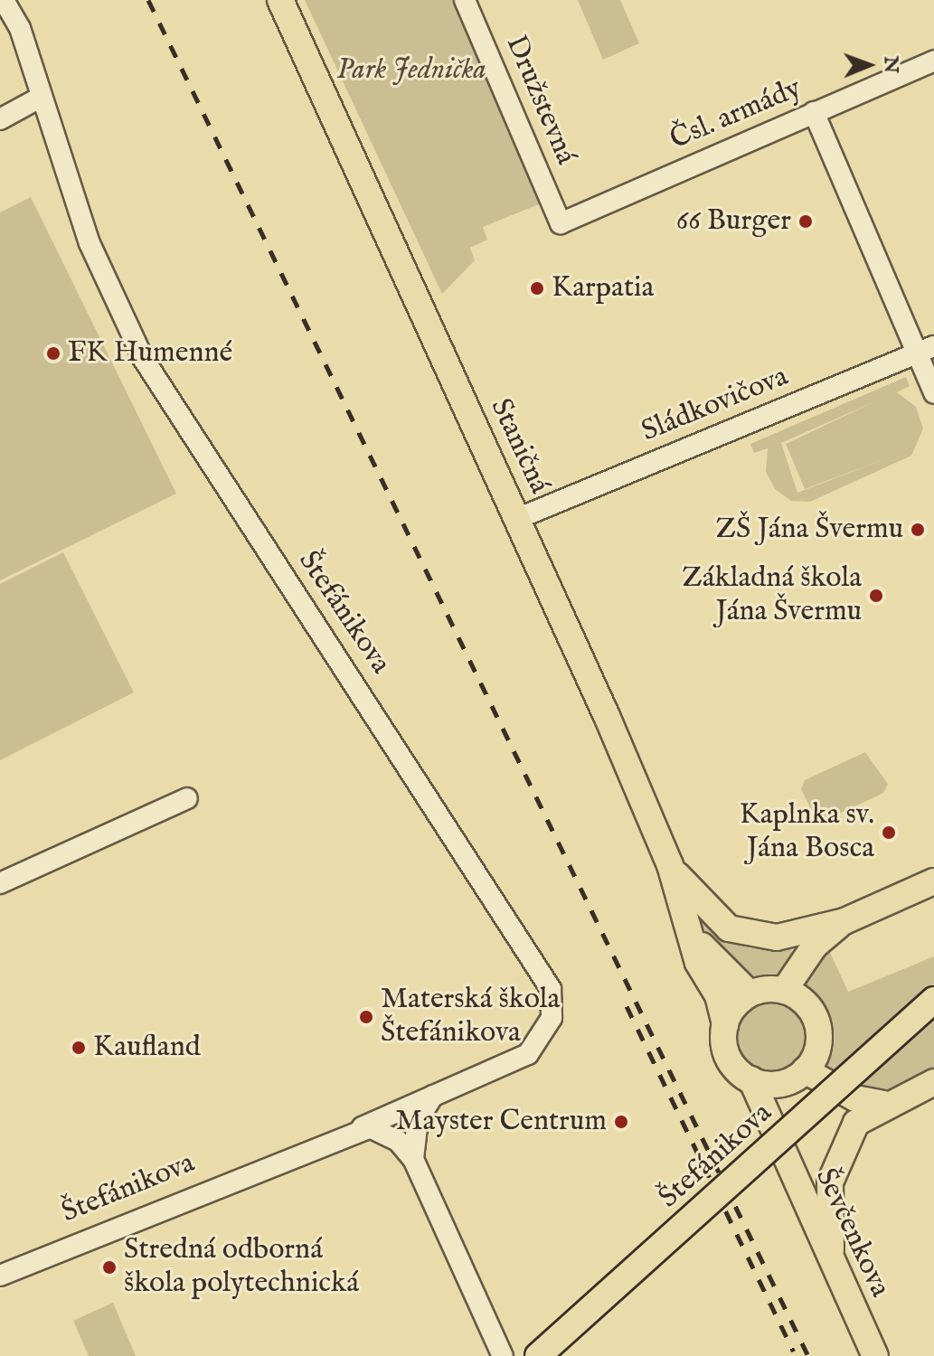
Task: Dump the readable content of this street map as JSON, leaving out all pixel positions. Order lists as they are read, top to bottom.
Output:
{
  "streets": {
    "main road": ["Staničná", "Štefánikova", "Ševčenkova"],
    "street": ["Družstevná", "Čsl. armády", "Sládkovičova"]
  },
  "crossings": [
    ["Družstevná", "Čsl. armády"],
    ["Sládkovičova", "Staničná"],
    ["Staničná", "Ševčenkova"]
  ],
  "parks": ["Park Jednička"],
  "places": [
    "66 Burger",
    "Karpatia",
    "FK Humenné",
    "ZŠ Jána Švermu",
    "Základná škola Jána Švermu",
    "Kaplnka sv. Jána Bosca",
    "Materská škola Štefánikova",
    "Kaufland",
    "Mayster Centrum",
    "Stredná odborná škola polytechnická"
  ],
  "north": "right"
}
